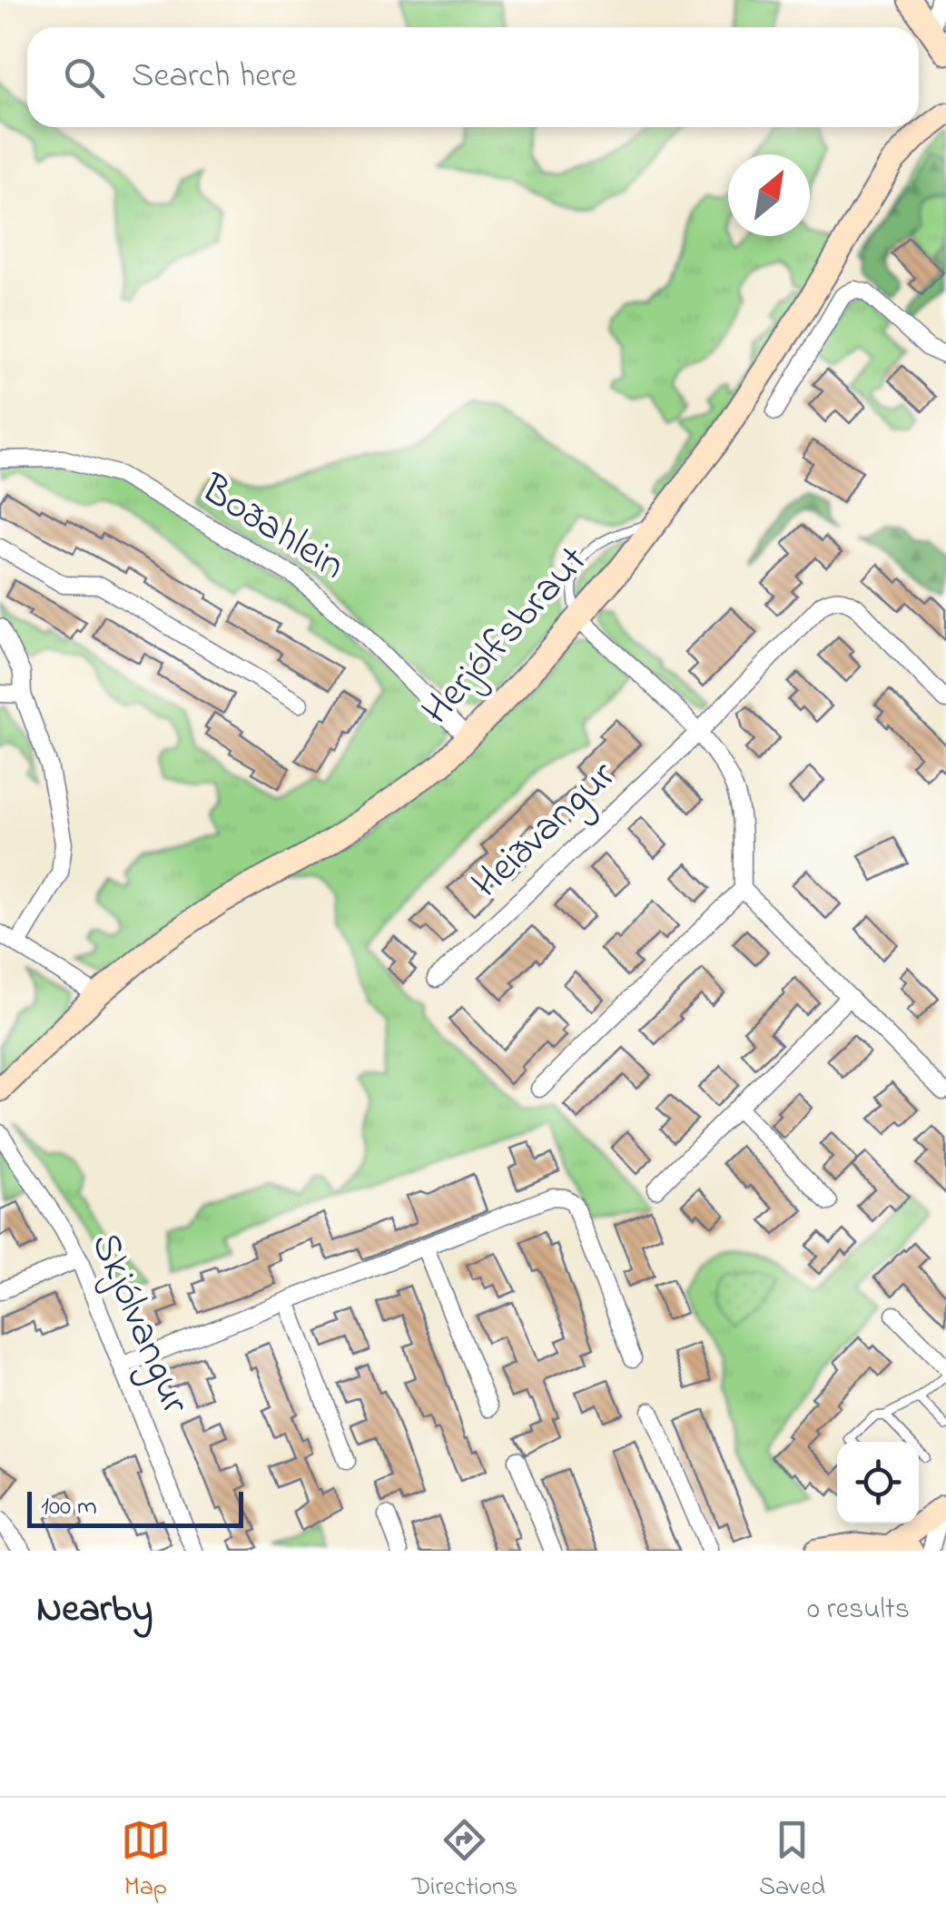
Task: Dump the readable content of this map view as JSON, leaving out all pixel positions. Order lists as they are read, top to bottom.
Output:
{
  "streets": {
    "street": [
      "Boðahlein",
      "Herjólfsbraut",
      "Heiðvangur",
      "Skjólvangur"
    ]
  },
  "crossings": [
    ["Boðahlein", "Herjólfsbraut"]
  ],
  "scale_bar": "100 m",
  "north": "top right",
  "page": {
    "search": "Search here",
    "scale": "100 m",
    "heading": ["Nearby", "0 results"],
    "nav": ["Map", "Directions", "Saved"]
  }
}
